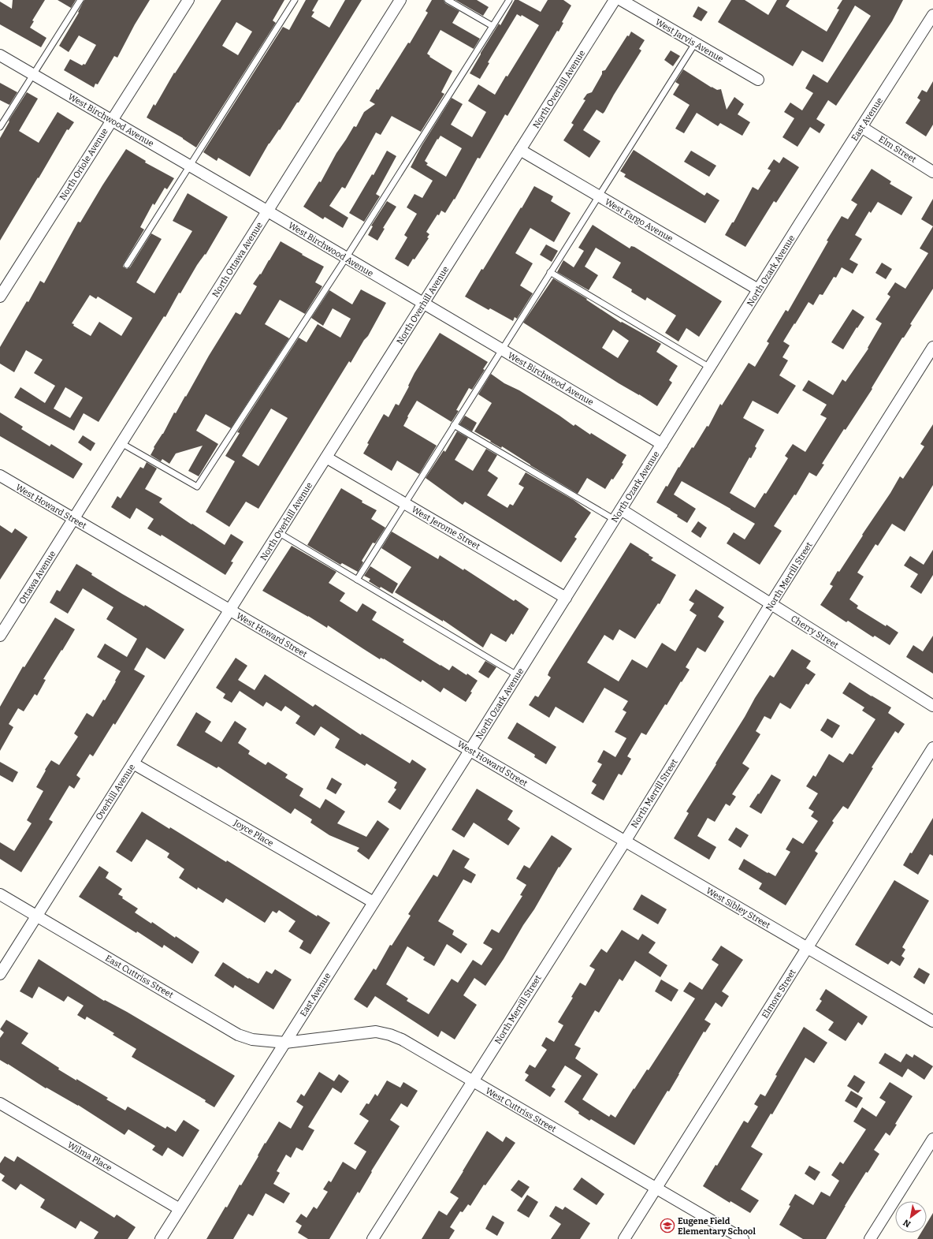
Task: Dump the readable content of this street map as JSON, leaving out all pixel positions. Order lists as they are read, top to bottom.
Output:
{
  "streets": {
    "street": [
      "West Jarvis Avenue",
      "North Overhill Avenue",
      "East Avenue",
      "West Birchwood Avenue",
      "Elm Street",
      "North Oriole Avenue",
      "West Fargo Avenue",
      "North Ottawa Avenue",
      "North Ozark Avenue",
      "West Howard Street",
      "West Jerome Street",
      "North Merrill Street",
      "Ottawa Avenue",
      "Cherry Street",
      "Overhill Avenue",
      "Joyce Place",
      "West Sibley Street",
      "East Cuttriss Street",
      "Elmore Street",
      "West Cuttriss Street",
      "Wilma Place"
    ]
  },
  "crossings": [
    ["North Overhill Avenue", "West Birchwood Avenue"],
    ["North Overhill Avenue", "West Fargo Avenue"],
    ["North Overhill Avenue", "West Howard Street"],
    ["North Overhill Avenue", "West Jerome Street"],
    ["North Overhill Avenue", "Overhill Avenue"],
    ["East Avenue", "Elm Street"],
    ["East Avenue", "North Ozark Avenue"],
    ["East Avenue", "West Howard Street"],
    ["East Avenue", "Joyce Place"],
    ["East Avenue", "East Cuttriss Street"],
    ["East Avenue", "West Cuttriss Street"],
    ["East Avenue", "Wilma Place"],
    ["West Birchwood Avenue", "North Oriole Avenue"],
    ["West Birchwood Avenue", "North Ottawa Avenue"],
    ["West Birchwood Avenue", "North Ozark Avenue"],
    ["West Fargo Avenue", "North Ozark Avenue"],
    ["North Ottawa Avenue", "West Howard Street"],
    ["North Ottawa Avenue", "Ottawa Avenue"],
    ["North Ozark Avenue", "West Howard Street"],
    ["North Ozark Avenue", "West Jerome Street"],
    ["North Ozark Avenue", "Cherry Street"],
    ["West Howard Street", "Ottawa Avenue"],
    ["West Howard Street", "Overhill Avenue"],
    ["West Howard Street", "West Sibley Street"],
    ["North Merrill Street", "Cherry Street"],
    ["North Merrill Street", "West Sibley Street"],
    ["North Merrill Street", "West Cuttriss Street"],
    ["Overhill Avenue", "Joyce Place"],
    ["Overhill Avenue", "East Cuttriss Street"],
    ["West Sibley Street", "Elmore Street"],
    ["East Cuttriss Street", "West Cuttriss Street"],
    ["Elmore Street", "West Cuttriss Street"]
  ],
  "places": {
    "school or university": ["Eugene Field Elementary School"]
  },
  "north": "bottom left"
}
